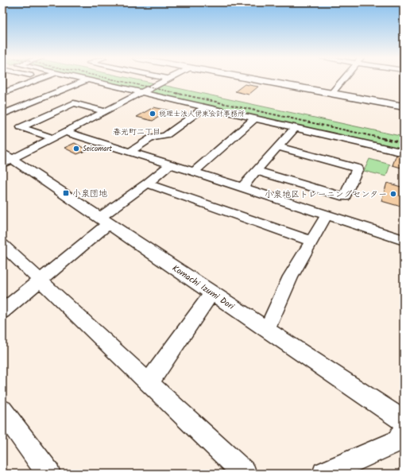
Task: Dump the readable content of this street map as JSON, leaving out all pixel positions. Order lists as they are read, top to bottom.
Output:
{
  "streets": {
    "street": ["Komachi Izumi Dori"]
  },
  "districts": ["春光町二丁目"],
  "places": {
    "other": ["税理士法人伊東会計事務所", "Seicomart", "小泉地区トレーニングセンター"],
    "transit": ["小泉団地"]
  }
}
